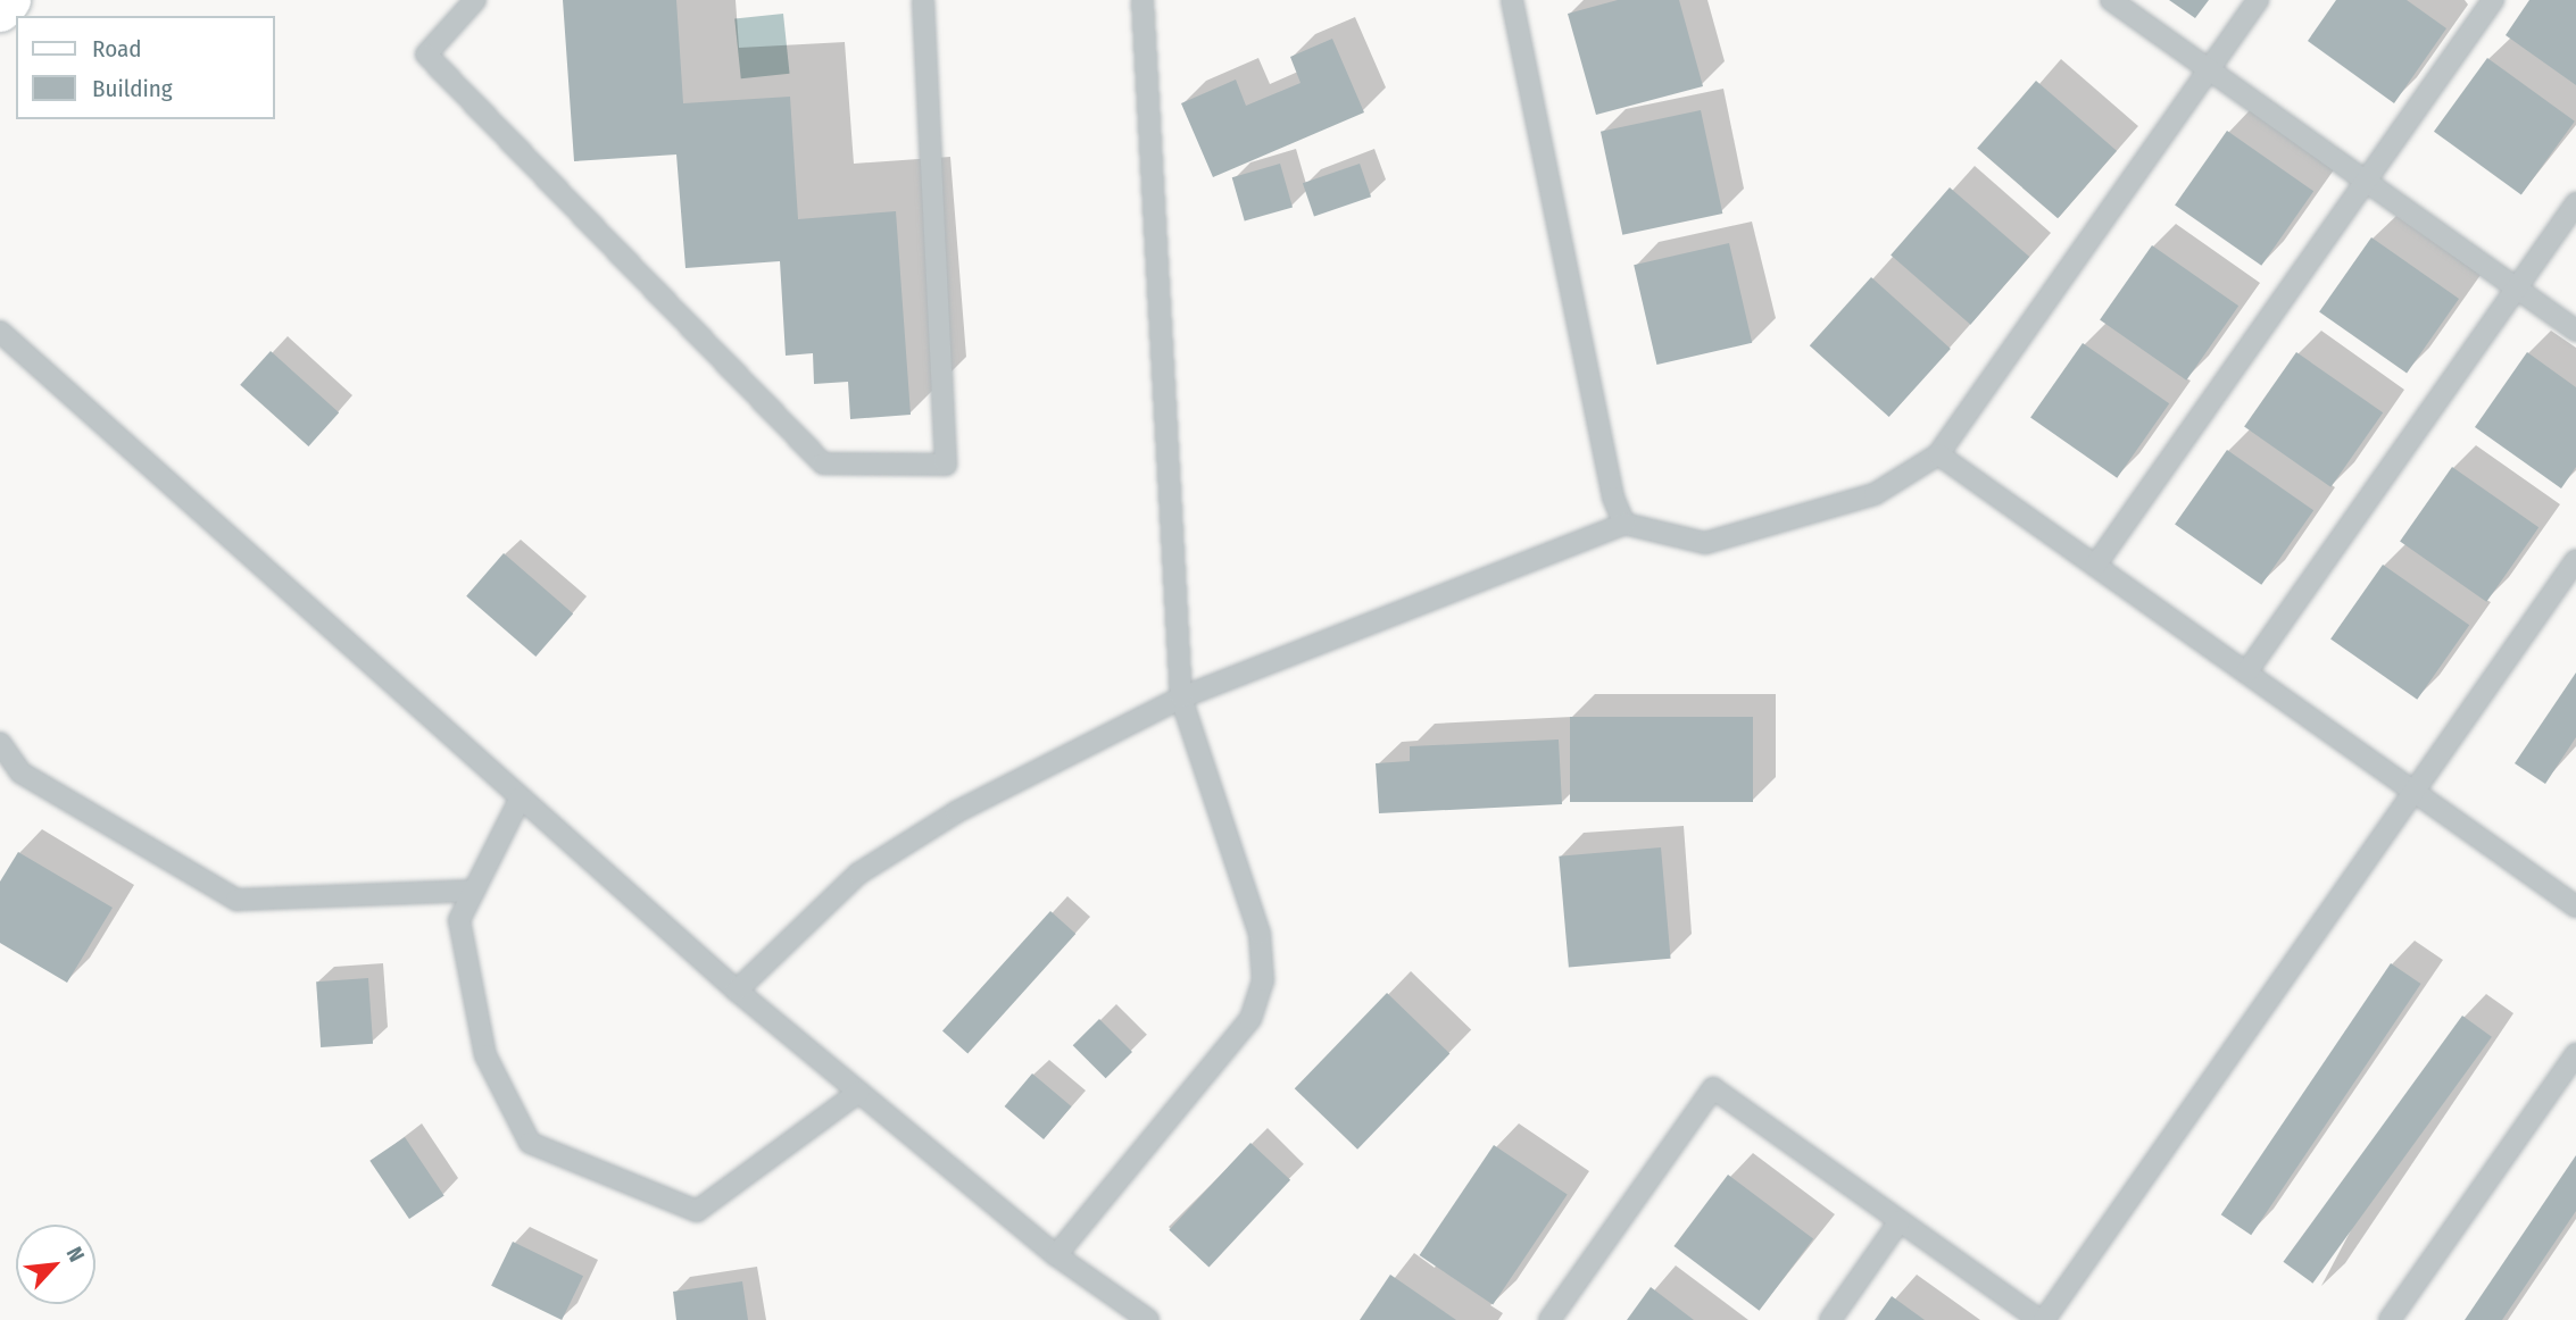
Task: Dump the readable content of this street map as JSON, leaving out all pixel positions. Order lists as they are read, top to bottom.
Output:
{
  "legend": ["Road", "Building"],
  "north": "top right"
}
